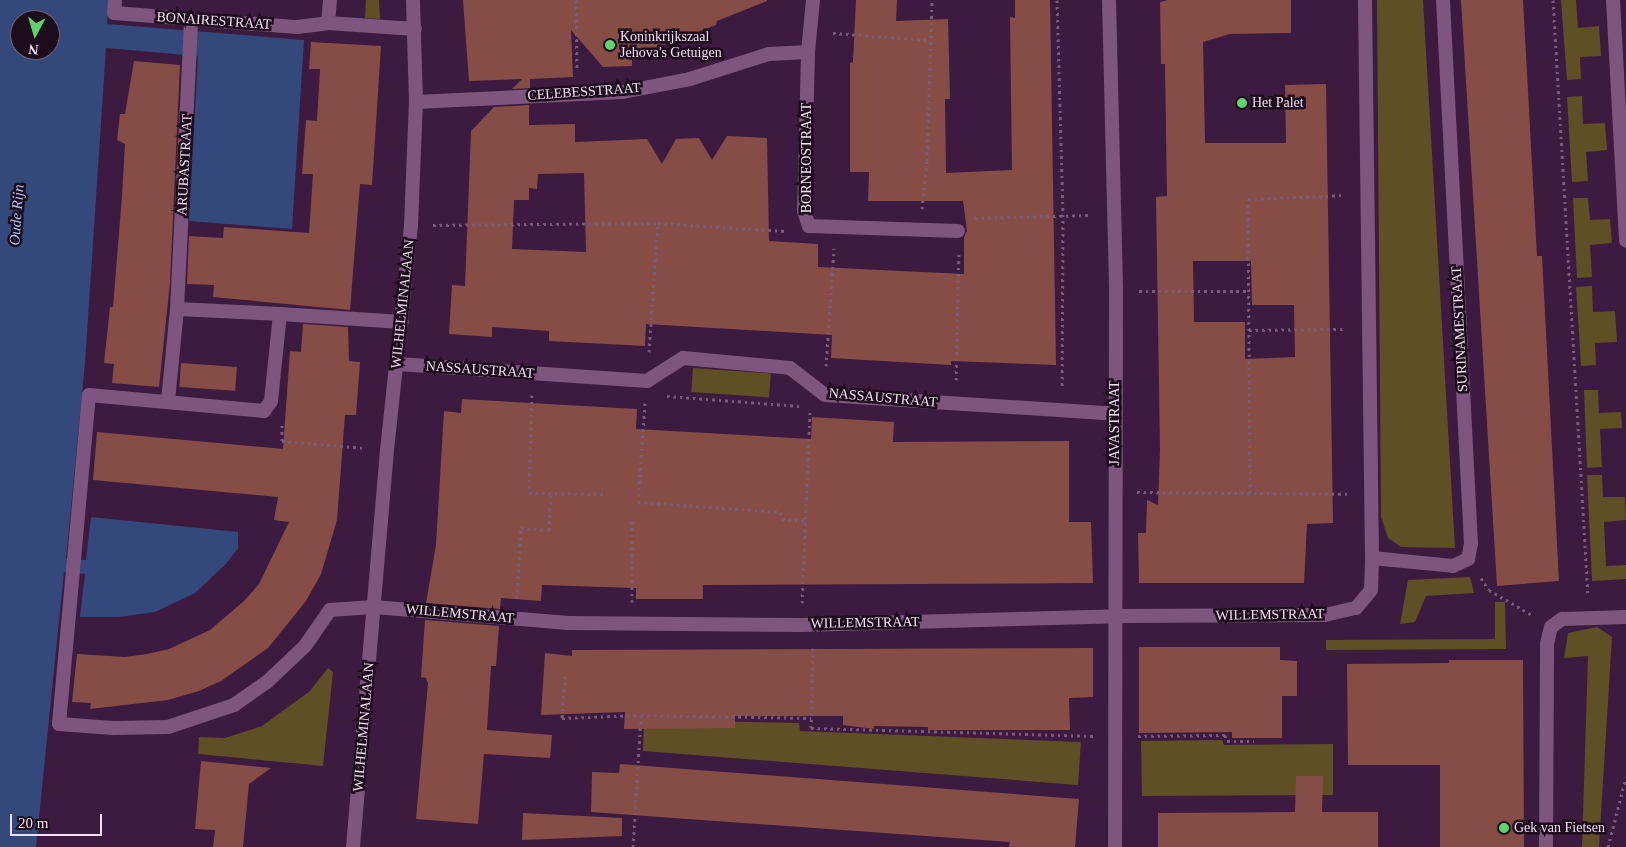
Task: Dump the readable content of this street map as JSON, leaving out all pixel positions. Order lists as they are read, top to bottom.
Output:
{
  "streets": {
    "street": [
      "BONAIRESTRAAT",
      "CELEBESSTRAAT",
      "BORNEOSTRAAT",
      "ARUBASTRAAT",
      "WILHELMINALAAN",
      "SURINAMESTRAAT",
      "NASSAUSTRAAT",
      "JAVASTRAAT",
      "WILLEMSTRAAT"
    ]
  },
  "crossings": [
    ["BONAIRESTRAAT", "ARUBASTRAAT"],
    ["BONAIRESTRAAT", "WILHELMINALAAN"],
    ["CELEBESSTRAAT", "BORNEOSTRAAT"],
    ["CELEBESSTRAAT", "WILHELMINALAAN"],
    ["WILHELMINALAAN", "NASSAUSTRAAT"],
    ["WILHELMINALAAN", "WILLEMSTRAAT"],
    ["NASSAUSTRAAT", "JAVASTRAAT"],
    ["JAVASTRAAT", "WILLEMSTRAAT"]
  ],
  "water": ["Oude Rijn"],
  "places": ["Koninkrijkszaal Jehova's Getuigen", "Het Palet", "Gek van Fietsen"],
  "scale_bar": "20 m",
  "north": "bottom"
}
